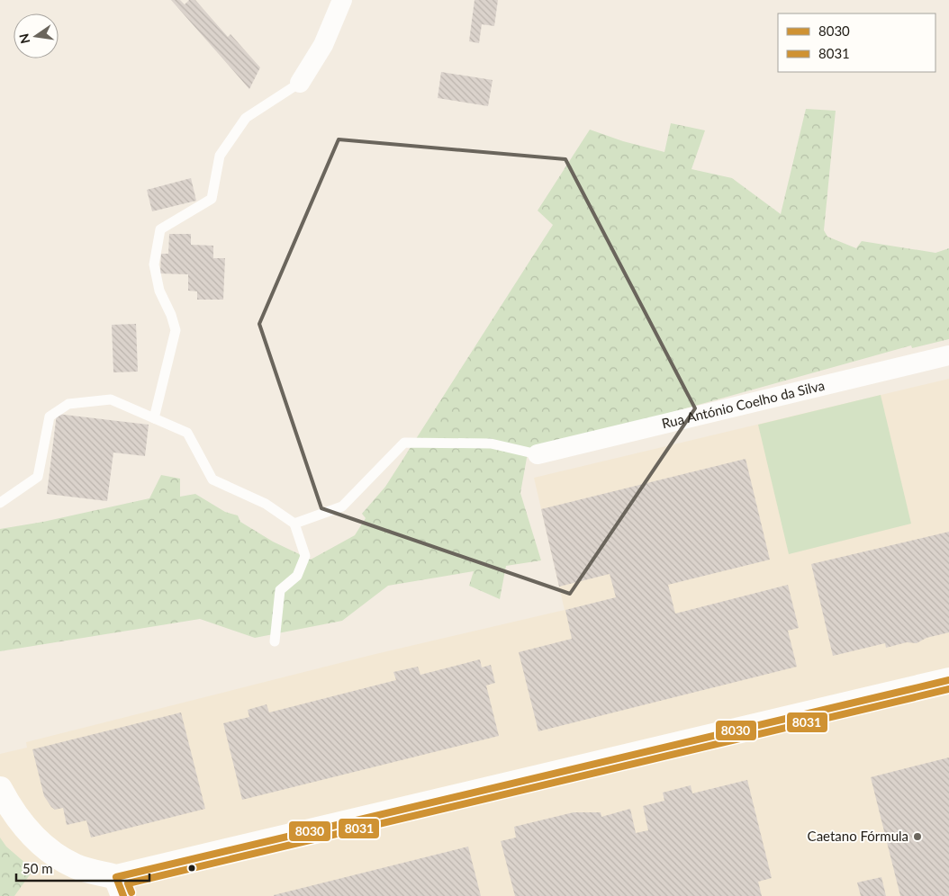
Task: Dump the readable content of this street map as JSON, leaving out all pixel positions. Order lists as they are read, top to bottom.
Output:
{
  "streets": {
    "street": ["Rua António Coelho da Silva"]
  },
  "places": ["Caetano Fórmula"],
  "lines": ["transit line 8030", "transit line 8031"],
  "legend": ["8030", "8031"],
  "scale_bar": "50 m",
  "north": "left"
}
